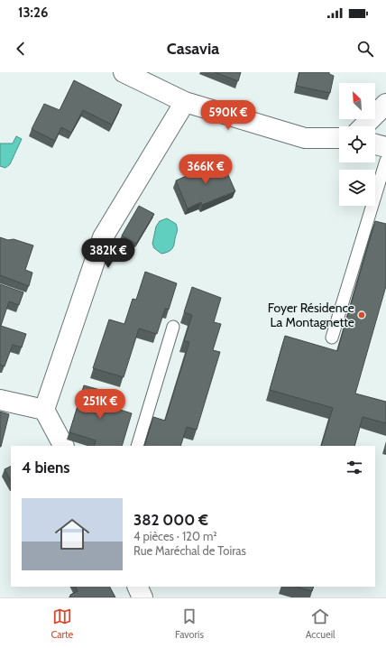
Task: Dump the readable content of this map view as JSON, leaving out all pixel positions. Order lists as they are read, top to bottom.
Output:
{
  "places": ["Foyer Résidence La Montagnette"],
  "north": "top left",
  "page": {
    "status": "13:26",
    "header": "Casavia",
    "price": [
      "590K €",
      "366K €",
      "382K €",
      "251K €"
    ],
    "heading": "4 biens",
    "list": [
      {
        "name": "382 000 €",
        "note": "4 pièces · 120 m² · Rue Maréchal de Toiras"
      }
    ],
    "tabs": ["Carte", "Favoris", "Accueil"]
  }
}
